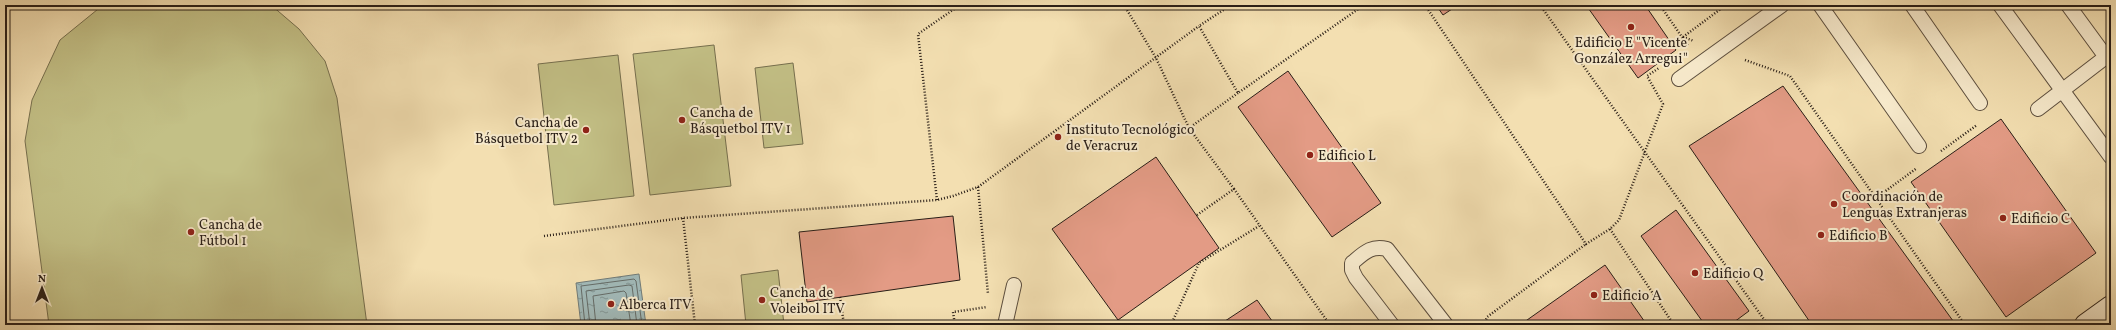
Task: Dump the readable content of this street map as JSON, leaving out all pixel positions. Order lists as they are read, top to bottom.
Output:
{
  "places": [
    "Edificio E \"Vicente González Arregui\"",
    "Cancha de Básquetbol ITV 1",
    "Cancha de Básquetbol ITV 2",
    "Instituto Tecnológico de Veracruz",
    "Edificio L",
    "Coordinación de Lenguas Extranjeras",
    "Edificio C",
    "Cancha de Fútbol 1",
    "Edificio B",
    "Edificio Q",
    "Edificio A",
    "Cancha de Voleibol ITV",
    "Alberca ITV"
  ],
  "north": "top"
}
